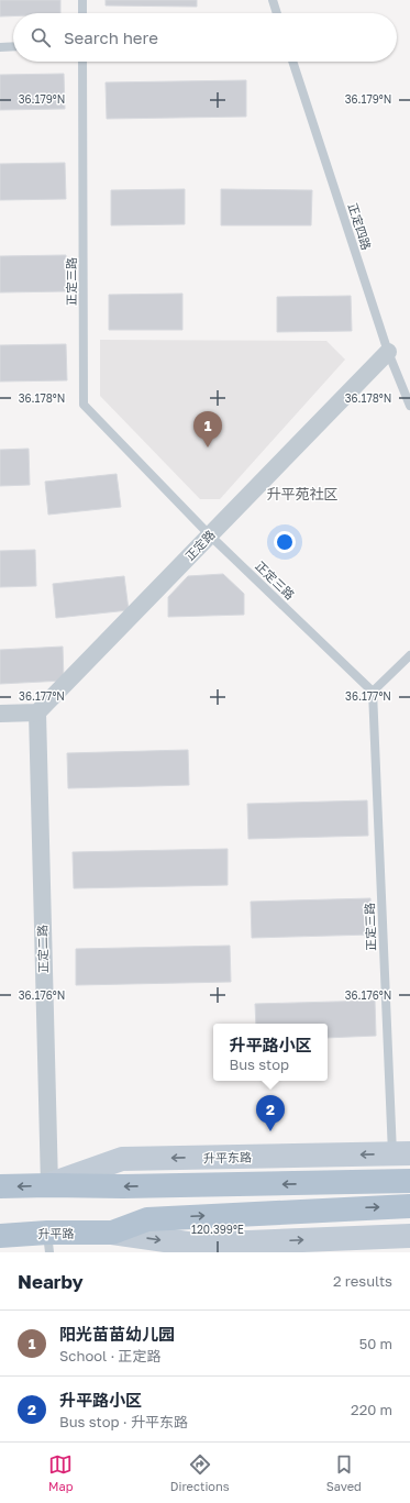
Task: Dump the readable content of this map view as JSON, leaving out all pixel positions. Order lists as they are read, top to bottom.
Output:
{
  "streets": {
    "main road": ["升平东路", "升平路"],
    "street": ["正定路", "正定二路"],
    "lane": ["正定四路", "正定三路"]
  },
  "crossings": [
    ["正定四路", "正定路"],
    ["正定三路", "正定路"],
    ["正定三路", "升平东路"],
    ["正定路", "正定二路"],
    ["正定二路", "升平东路"]
  ],
  "districts": ["升平苑社区"],
  "page": {
    "search": "Search here",
    "pins": ["1", "2"],
    "popup": ["升平路小区", "Bus stop"],
    "heading": ["Nearby", "2 results"],
    "list": [
      {
        "mark": "1",
        "name": "阳光苗苗幼儿园",
        "note": "School · 正定路",
        "value": "50 m"
      },
      {
        "mark": "2",
        "name": "升平路小区",
        "note": "Bus stop · 升平东路",
        "value": "220 m"
      }
    ],
    "nav": ["Map", "Directions", "Saved"]
  },
  "coordinates": [
    "36.179°N",
    "36.178°N",
    "36.177°N",
    "36.176°N",
    "120.399°E"
  ]
}
